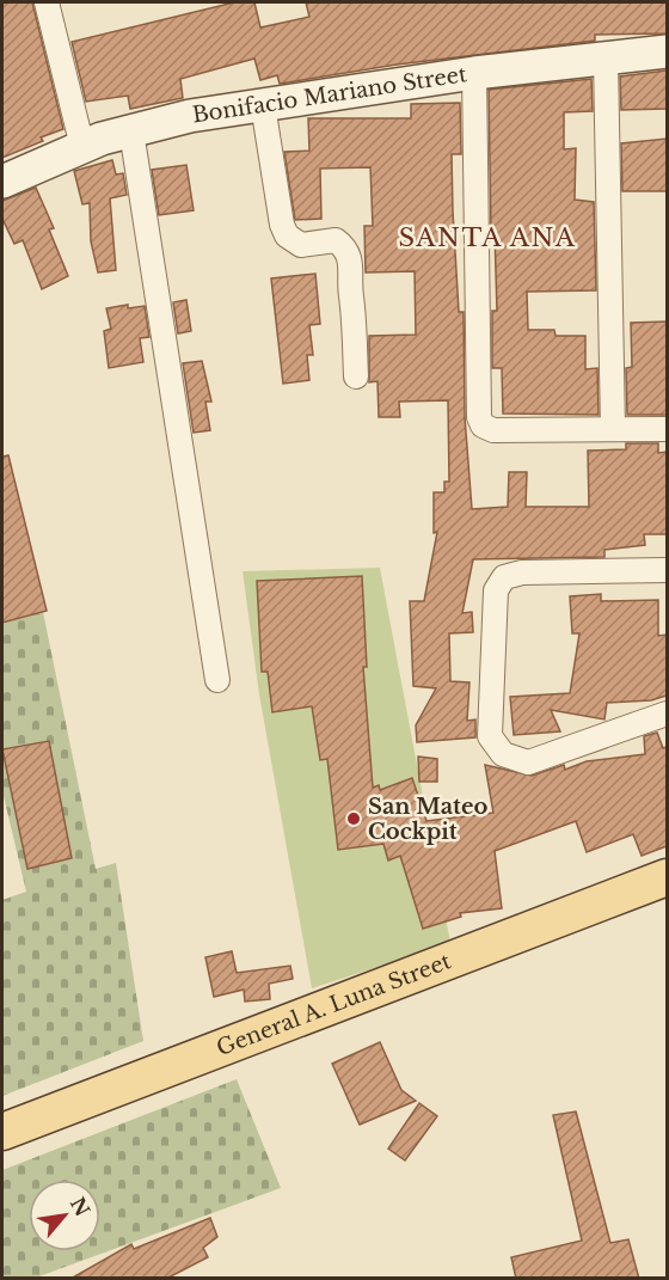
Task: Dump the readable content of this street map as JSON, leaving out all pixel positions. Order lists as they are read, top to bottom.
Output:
{
  "streets": {
    "main road": ["General A. Luna Street"],
    "street": ["Bonifacio Mariano Street"]
  },
  "districts": ["SANTA ANA"],
  "places": ["San Mateo Cockpit"],
  "north": "top right"
}
